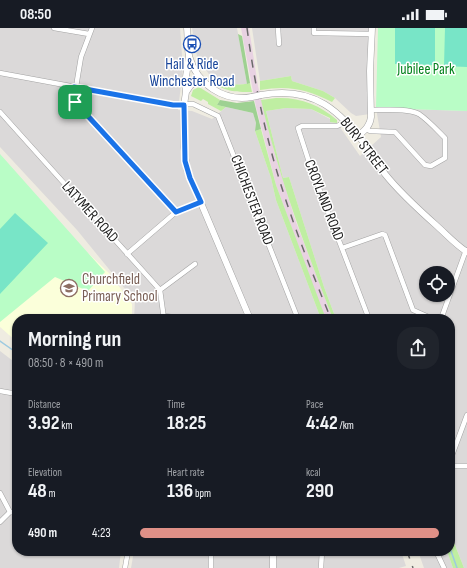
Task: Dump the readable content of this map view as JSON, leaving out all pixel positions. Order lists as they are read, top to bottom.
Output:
{
  "streets": {
    "street": [
      "BURY STREET",
      "CHICHESTER ROAD",
      "CROYLAND ROAD",
      "LATYMER ROAD"
    ]
  },
  "crossings": [
    ["BURY STREET", "CROYLAND ROAD"]
  ],
  "parks": ["Jubilee Park"],
  "places": {
    "bus stop": ["Hail & Ride Winchester Road"],
    "school or university": ["Churchfield Primary School"]
  },
  "page": {
    "status": "08:50",
    "heading": ["Morning run", "08:50 · 8 × 490 m"],
    "stats": [
      ["Distance", "3.92 km"],
      ["Time", "18:25"],
      ["Pace", "4:42 /km"],
      ["Elevation", "48 m"],
      ["Heart rate", "136 bpm"],
      ["kcal", "290"]
    ],
    "list": [
      {
        "name": "490 m",
        "note": "4:23"
      }
    ]
  }
}
